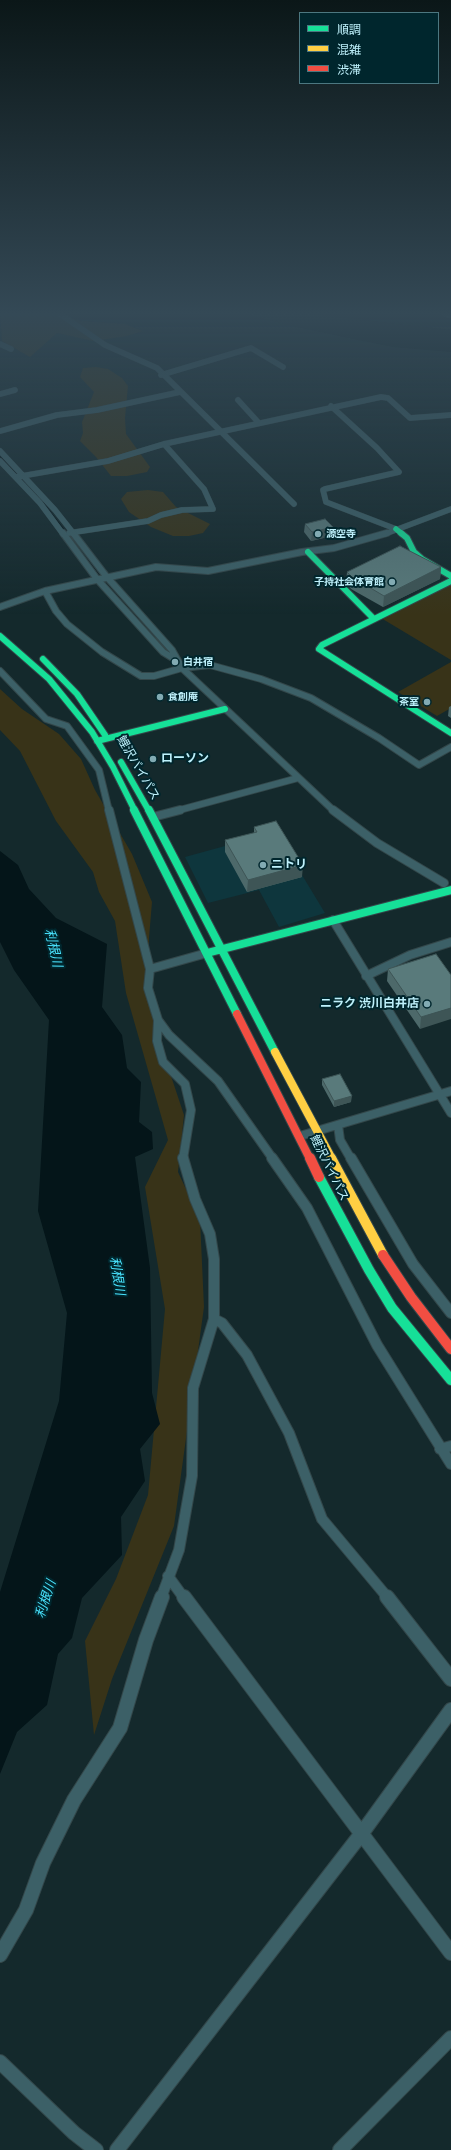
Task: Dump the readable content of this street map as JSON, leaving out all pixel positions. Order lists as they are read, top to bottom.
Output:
{
  "streets": {
    "main road": ["鯉沢バイパス"]
  },
  "water": ["利根川"],
  "places": [
    "源空寺",
    "子持社会体育館",
    "白井宿",
    "食創庵",
    "茶室",
    "ローソン",
    "ニトリ",
    "ニラク 渋川白井店"
  ],
  "legend": ["順調", "混雑", "渋滞"]
}
